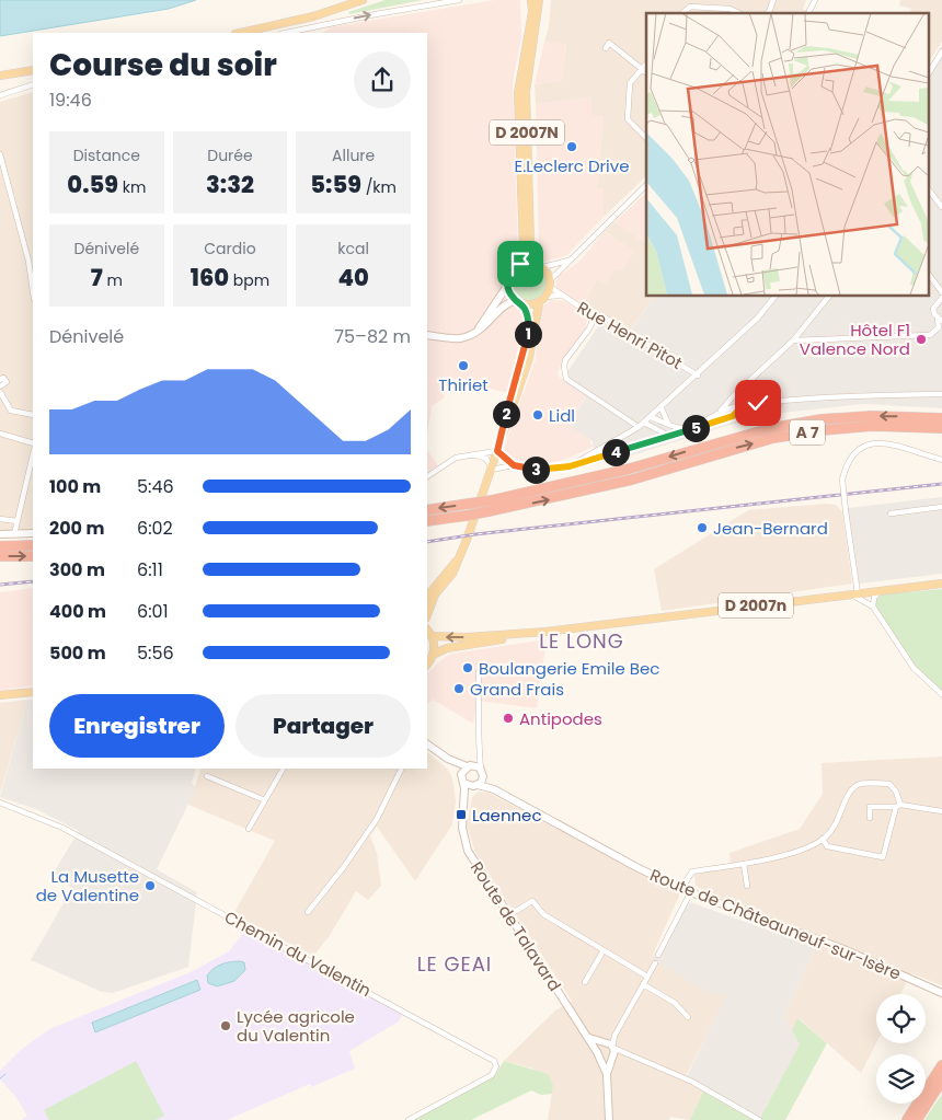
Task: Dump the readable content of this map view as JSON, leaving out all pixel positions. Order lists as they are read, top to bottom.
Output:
{
  "streets": {
    "highway": ["A 7"],
    "main road": ["D 2007N", "D 2007n"],
    "street": [
      "Rue Henri Pitot",
      "Route de Châteauneuf-sur-Isère",
      "Route de Talavard",
      "Chemin du Valentin"
    ]
  },
  "crossings": [
    ["D 2007N", "Rue Henri Pitot"],
    ["Route de Châteauneuf-sur-Isère", "Route de Talavard"]
  ],
  "districts": ["LE LONG", "LE GEAI"],
  "places": {
    "other": [
      "E.Leclerc Drive",
      "Hôtel F1 Valence Nord",
      "Thiriet",
      "Lidl",
      "Jean-Bernard",
      "Boulangerie Emile Bec",
      "Grand Frais",
      "Antipodes",
      "La Musette de Valentine",
      "Lycée agricole du Valentin"
    ],
    "transit": ["Laennec"]
  },
  "page": {
    "heading": ["Course du soir", "19:46"],
    "stats": [
      ["Distance", "0.59 km"],
      ["Durée", "3:32"],
      ["Allure", "5:59 /km"],
      ["Dénivelé", "7 m"],
      ["Cardio", "160 bpm"],
      ["kcal", "40"]
    ],
    "chart": ["Dénivelé", "75–82 m"],
    "pins": [
      "1",
      "2",
      "5",
      "4",
      "3"
    ],
    "list": [
      {
        "name": "100 m",
        "note": "5:46"
      },
      {
        "name": "200 m",
        "note": "6:02"
      },
      {
        "name": "300 m",
        "note": "6:11"
      },
      {
        "name": "400 m",
        "note": "6:01"
      },
      {
        "name": "500 m",
        "note": "5:56"
      }
    ],
    "buttons": ["Enregistrer", "Partager"]
  }
}
